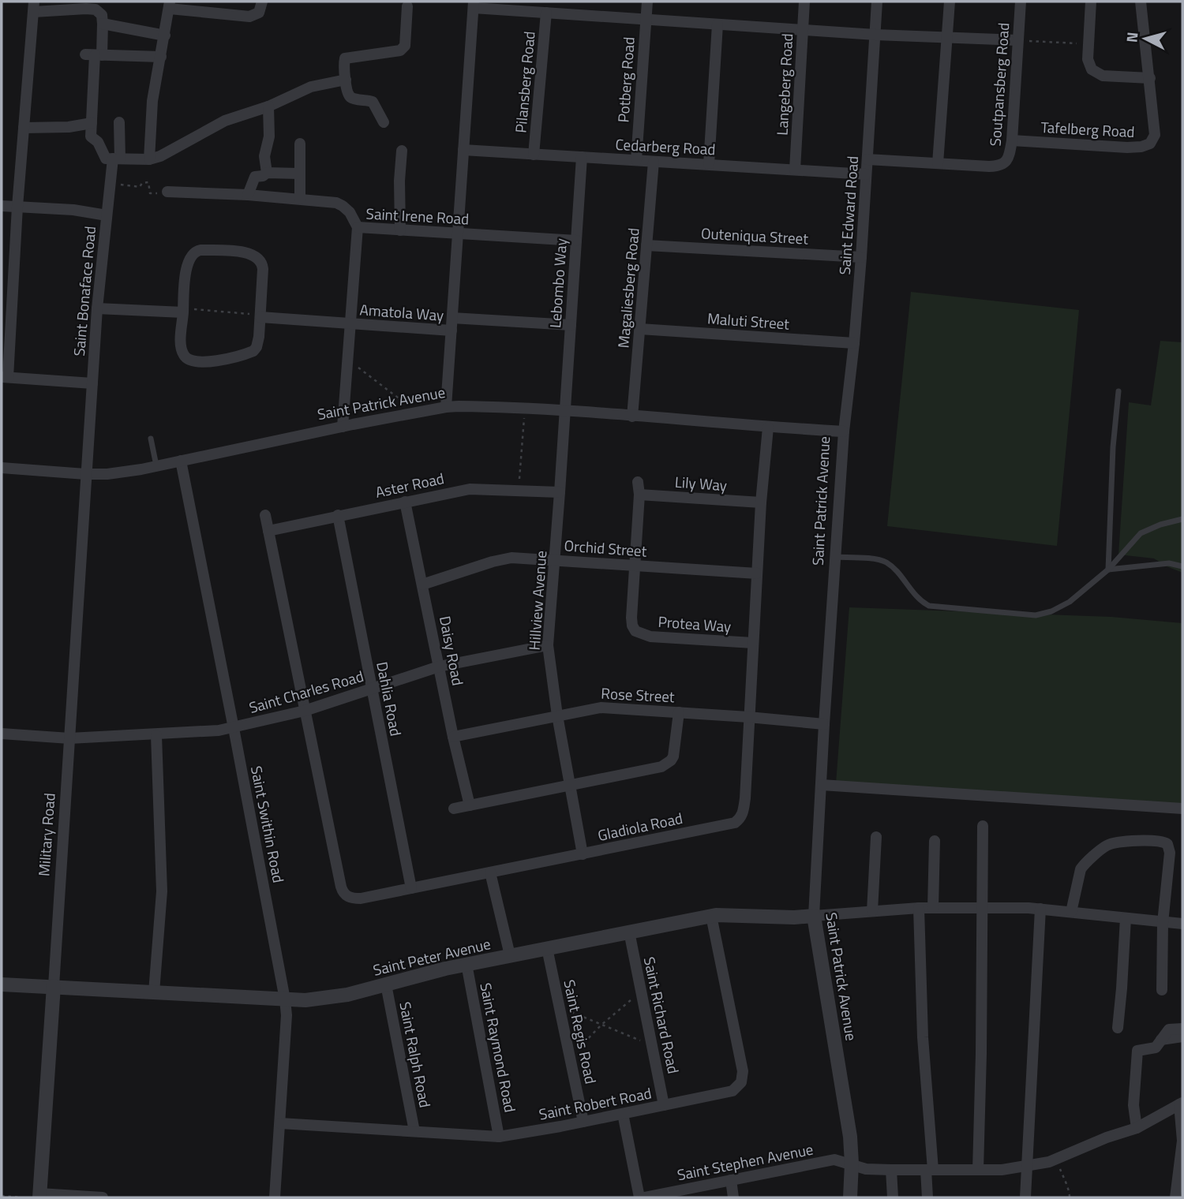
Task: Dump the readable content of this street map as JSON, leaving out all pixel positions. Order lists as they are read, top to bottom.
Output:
{
  "streets": {
    "street": [
      "Potberg Road",
      "Pilansberg Road",
      "Langeberg Road",
      "Soutpansberg Road",
      "Tafelberg Road",
      "Cedarberg Road",
      "Saint Edward Road",
      "Saint Irene Road",
      "Outeniqua Street",
      "Lebombo Way",
      "Magaliesberg Road",
      "Saint Bonaface Road",
      "Amatola Way",
      "Maluti Street",
      "Saint Patrick Avenue",
      "Lily Way",
      "Aster Road",
      "Orchid Street",
      "Hillview Avenue",
      "Protea Way",
      "Daisy Road",
      "Saint Charles Road",
      "Rose Street",
      "Dahlia Road",
      "Saint Swithin Road",
      "Gladiola Road",
      "Military Road",
      "Saint Peter Avenue",
      "Saint Richard Road",
      "Saint Regis Road",
      "Saint Raymond Road",
      "Saint Ralph Road",
      "Saint Robert Road",
      "Saint Stephen Avenue"
    ]
  },
  "crossings": [
    ["Potberg Road", "Cedarberg Road"],
    ["Pilansberg Road", "Cedarberg Road"],
    ["Langeberg Road", "Cedarberg Road"],
    ["Soutpansberg Road", "Tafelberg Road"],
    ["Soutpansberg Road", "Saint Edward Road"],
    ["Cedarberg Road", "Saint Edward Road"],
    ["Cedarberg Road", "Lebombo Way"],
    ["Cedarberg Road", "Magaliesberg Road"],
    ["Saint Edward Road", "Outeniqua Street"],
    ["Saint Edward Road", "Maluti Street"],
    ["Saint Edward Road", "Saint Patrick Avenue"],
    ["Saint Irene Road", "Lebombo Way"],
    ["Saint Irene Road", "Amatola Way"],
    ["Saint Irene Road", "Saint Patrick Avenue"],
    ["Outeniqua Street", "Magaliesberg Road"],
    ["Lebombo Way", "Saint Patrick Avenue"],
    ["Lebombo Way", "Hillview Avenue"],
    ["Magaliesberg Road", "Maluti Street"],
    ["Magaliesberg Road", "Saint Patrick Avenue"],
    ["Saint Bonaface Road", "Saint Patrick Avenue"],
    ["Saint Bonaface Road", "Military Road"],
    ["Saint Patrick Avenue", "Hillview Avenue"],
    ["Saint Patrick Avenue", "Rose Street"],
    ["Saint Patrick Avenue", "Saint Swithin Road"],
    ["Saint Patrick Avenue", "Gladiola Road"],
    ["Saint Patrick Avenue", "Military Road"],
    ["Saint Patrick Avenue", "Saint Peter Avenue"],
    ["Saint Patrick Avenue", "Saint Stephen Avenue"],
    ["Lily Way", "Gladiola Road"],
    ["Aster Road", "Hillview Avenue"],
    ["Aster Road", "Daisy Road"],
    ["Aster Road", "Dahlia Road"],
    ["Orchid Street", "Hillview Avenue"],
    ["Orchid Street", "Protea Way"],
    ["Orchid Street", "Daisy Road"],
    ["Orchid Street", "Gladiola Road"],
    ["Hillview Avenue", "Saint Charles Road"],
    ["Hillview Avenue", "Rose Street"],
    ["Hillview Avenue", "Gladiola Road"],
    ["Protea Way", "Gladiola Road"],
    ["Daisy Road", "Saint Charles Road"],
    ["Daisy Road", "Rose Street"],
    ["Saint Charles Road", "Dahlia Road"],
    ["Saint Charles Road", "Saint Swithin Road"],
    ["Saint Charles Road", "Gladiola Road"],
    ["Saint Charles Road", "Military Road"],
    ["Rose Street", "Gladiola Road"],
    ["Dahlia Road", "Gladiola Road"],
    ["Saint Swithin Road", "Saint Peter Avenue"],
    ["Saint Swithin Road", "Saint Robert Road"],
    ["Military Road", "Saint Peter Avenue"],
    ["Saint Peter Avenue", "Saint Richard Road"],
    ["Saint Peter Avenue", "Saint Regis Road"],
    ["Saint Peter Avenue", "Saint Raymond Road"],
    ["Saint Peter Avenue", "Saint Ralph Road"],
    ["Saint Peter Avenue", "Saint Robert Road"],
    ["Saint Richard Road", "Saint Robert Road"],
    ["Saint Regis Road", "Saint Robert Road"],
    ["Saint Raymond Road", "Saint Robert Road"],
    ["Saint Ralph Road", "Saint Robert Road"]
  ],
  "north": "left"
}
